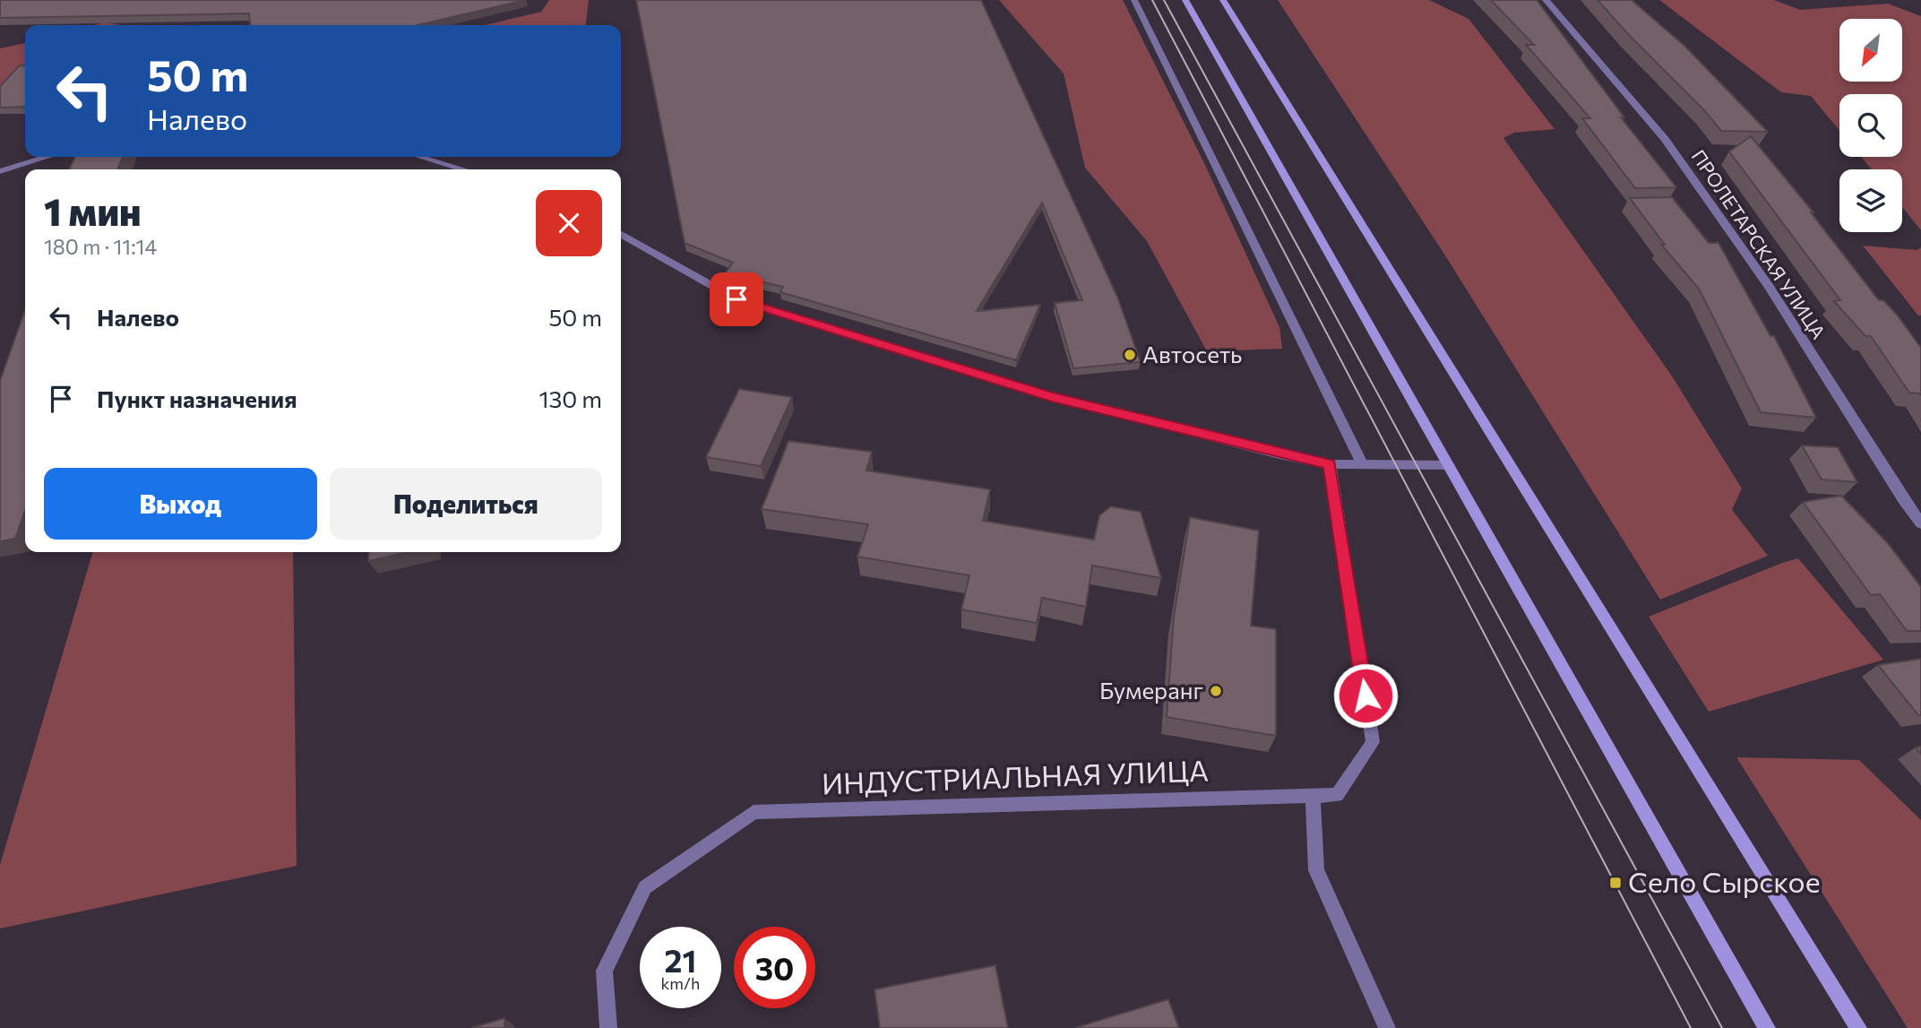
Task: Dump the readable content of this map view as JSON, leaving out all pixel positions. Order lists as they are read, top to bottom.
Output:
{
  "streets": {
    "street": ["ПРОЛЕТАРСКАЯ УЛИЦА", "ИНДУСТРИАЛЬНАЯ УЛИЦА"]
  },
  "places": {
    "other": ["Автосеть", "Бумеранг"],
    "transit": ["Село Сырское"]
  },
  "north": "bottom left",
  "page": {
    "turn": ["50 m", "Налево"],
    "heading": ["1 мин", "180 m · 11:14"],
    "list": [
      {
        "name": "Налево",
        "value": "50 m"
      },
      {
        "name": "Пункт назначения",
        "value": "130 m"
      }
    ],
    "buttons": ["Выход", "Поделиться"],
    "speed": "21 km/h",
    "limit": "30"
  }
}
